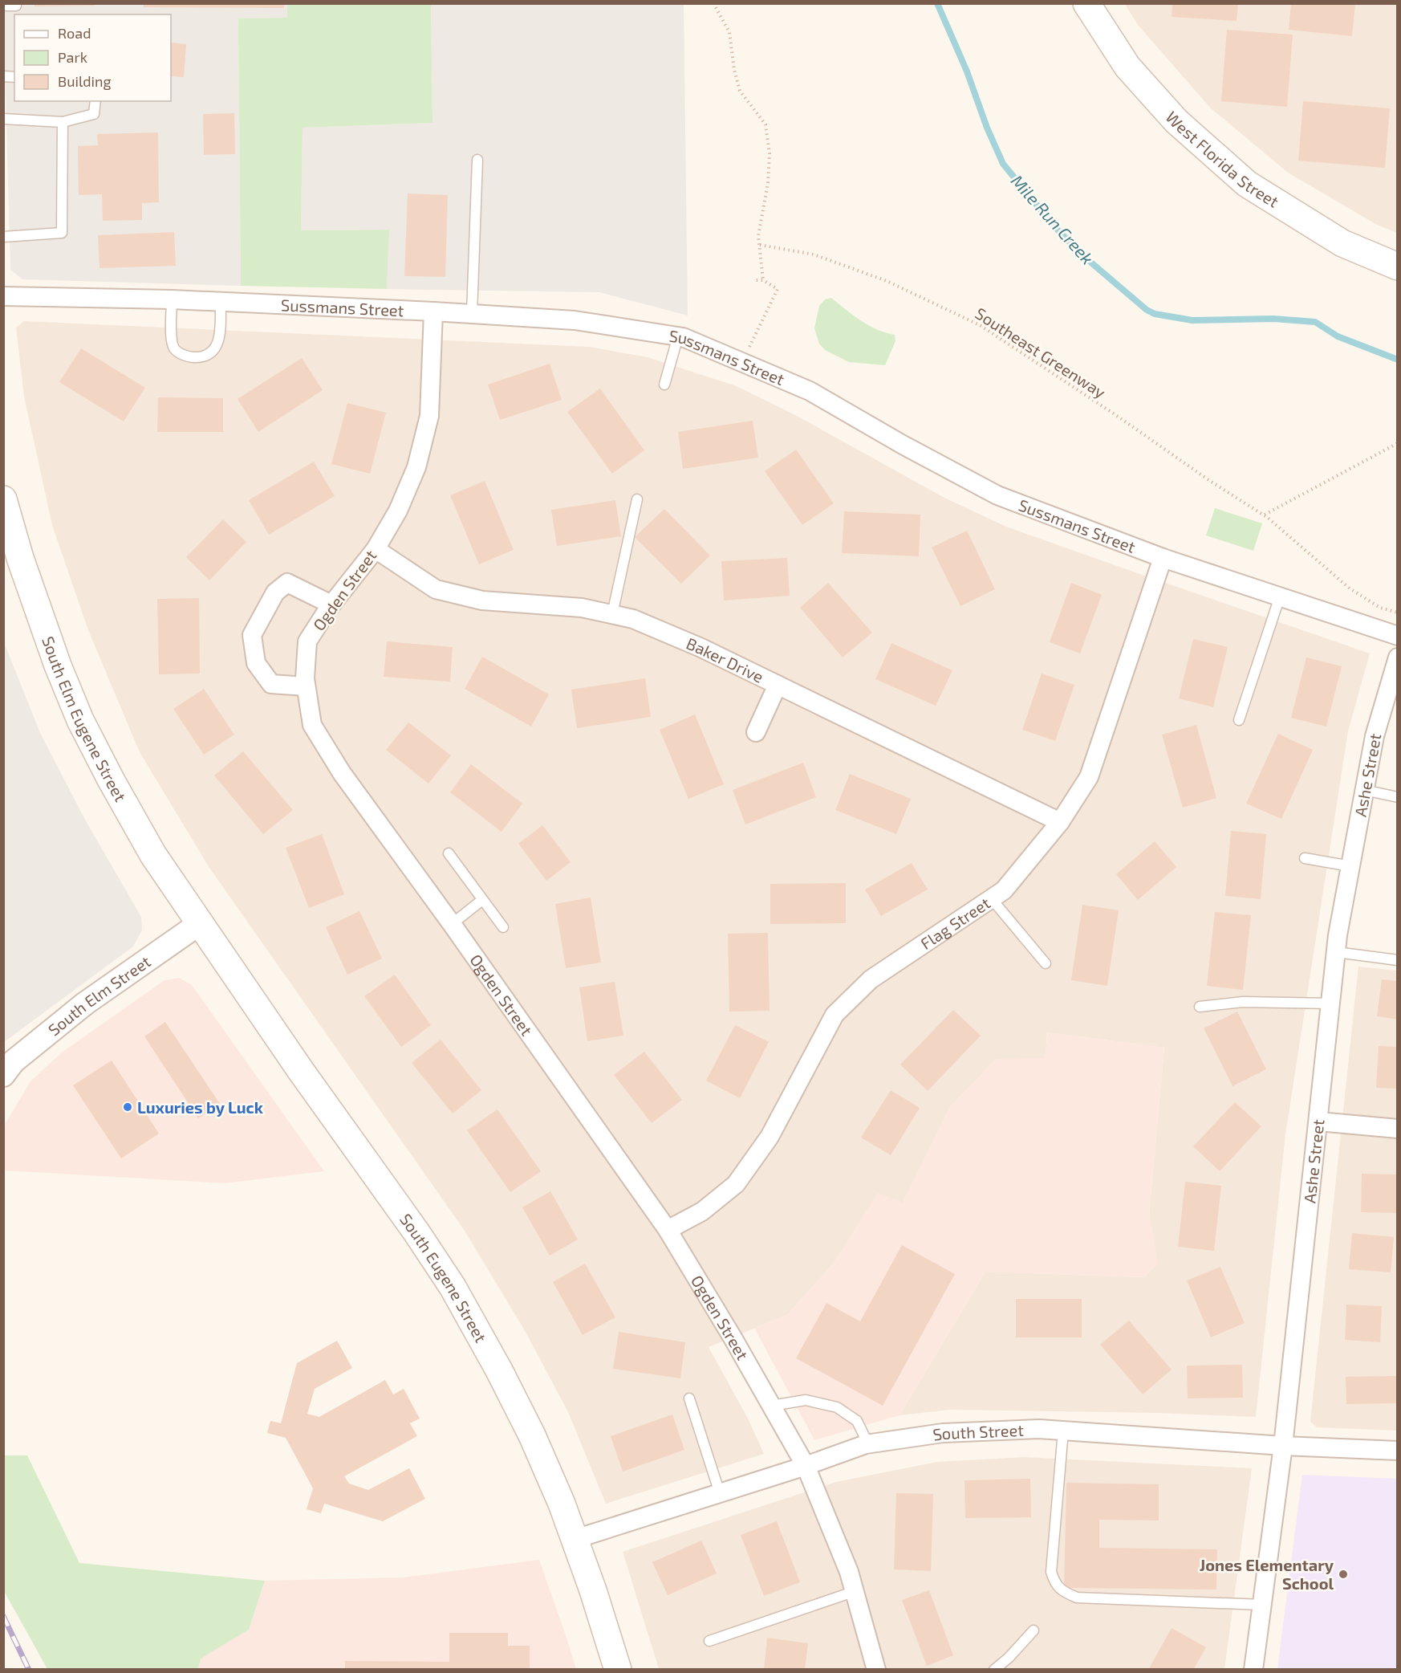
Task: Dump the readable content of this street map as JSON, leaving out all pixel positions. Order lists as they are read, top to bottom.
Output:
{
  "streets": {
    "main road": ["West Florida Street", "South Elm Eugene Street", "South Eugene Street"],
    "street": [
      "Sussmans Street",
      "Ogden Street",
      "Baker Drive",
      "Ashe Street",
      "Flag Street",
      "South Elm Street",
      "South Street"
    ],
    "path": ["Southeast Greenway"]
  },
  "crossings": [
    ["Sussmans Street", "Ogden Street"],
    ["Sussmans Street", "Flag Street"],
    ["Ogden Street", "Baker Drive"],
    ["Ogden Street", "Flag Street"],
    ["Ogden Street", "South Street"],
    ["Baker Drive", "Flag Street"],
    ["South Elm Eugene Street", "South Elm Street"],
    ["South Elm Eugene Street", "South Eugene Street"],
    ["Ashe Street", "South Street"],
    ["South Elm Street", "South Eugene Street"],
    ["South Eugene Street", "South Street"]
  ],
  "water": ["Mile Run Creek"],
  "places": ["Luxuries by Luck", "Jones Elementary School"],
  "legend": ["Road", "Park", "Building"]
}
